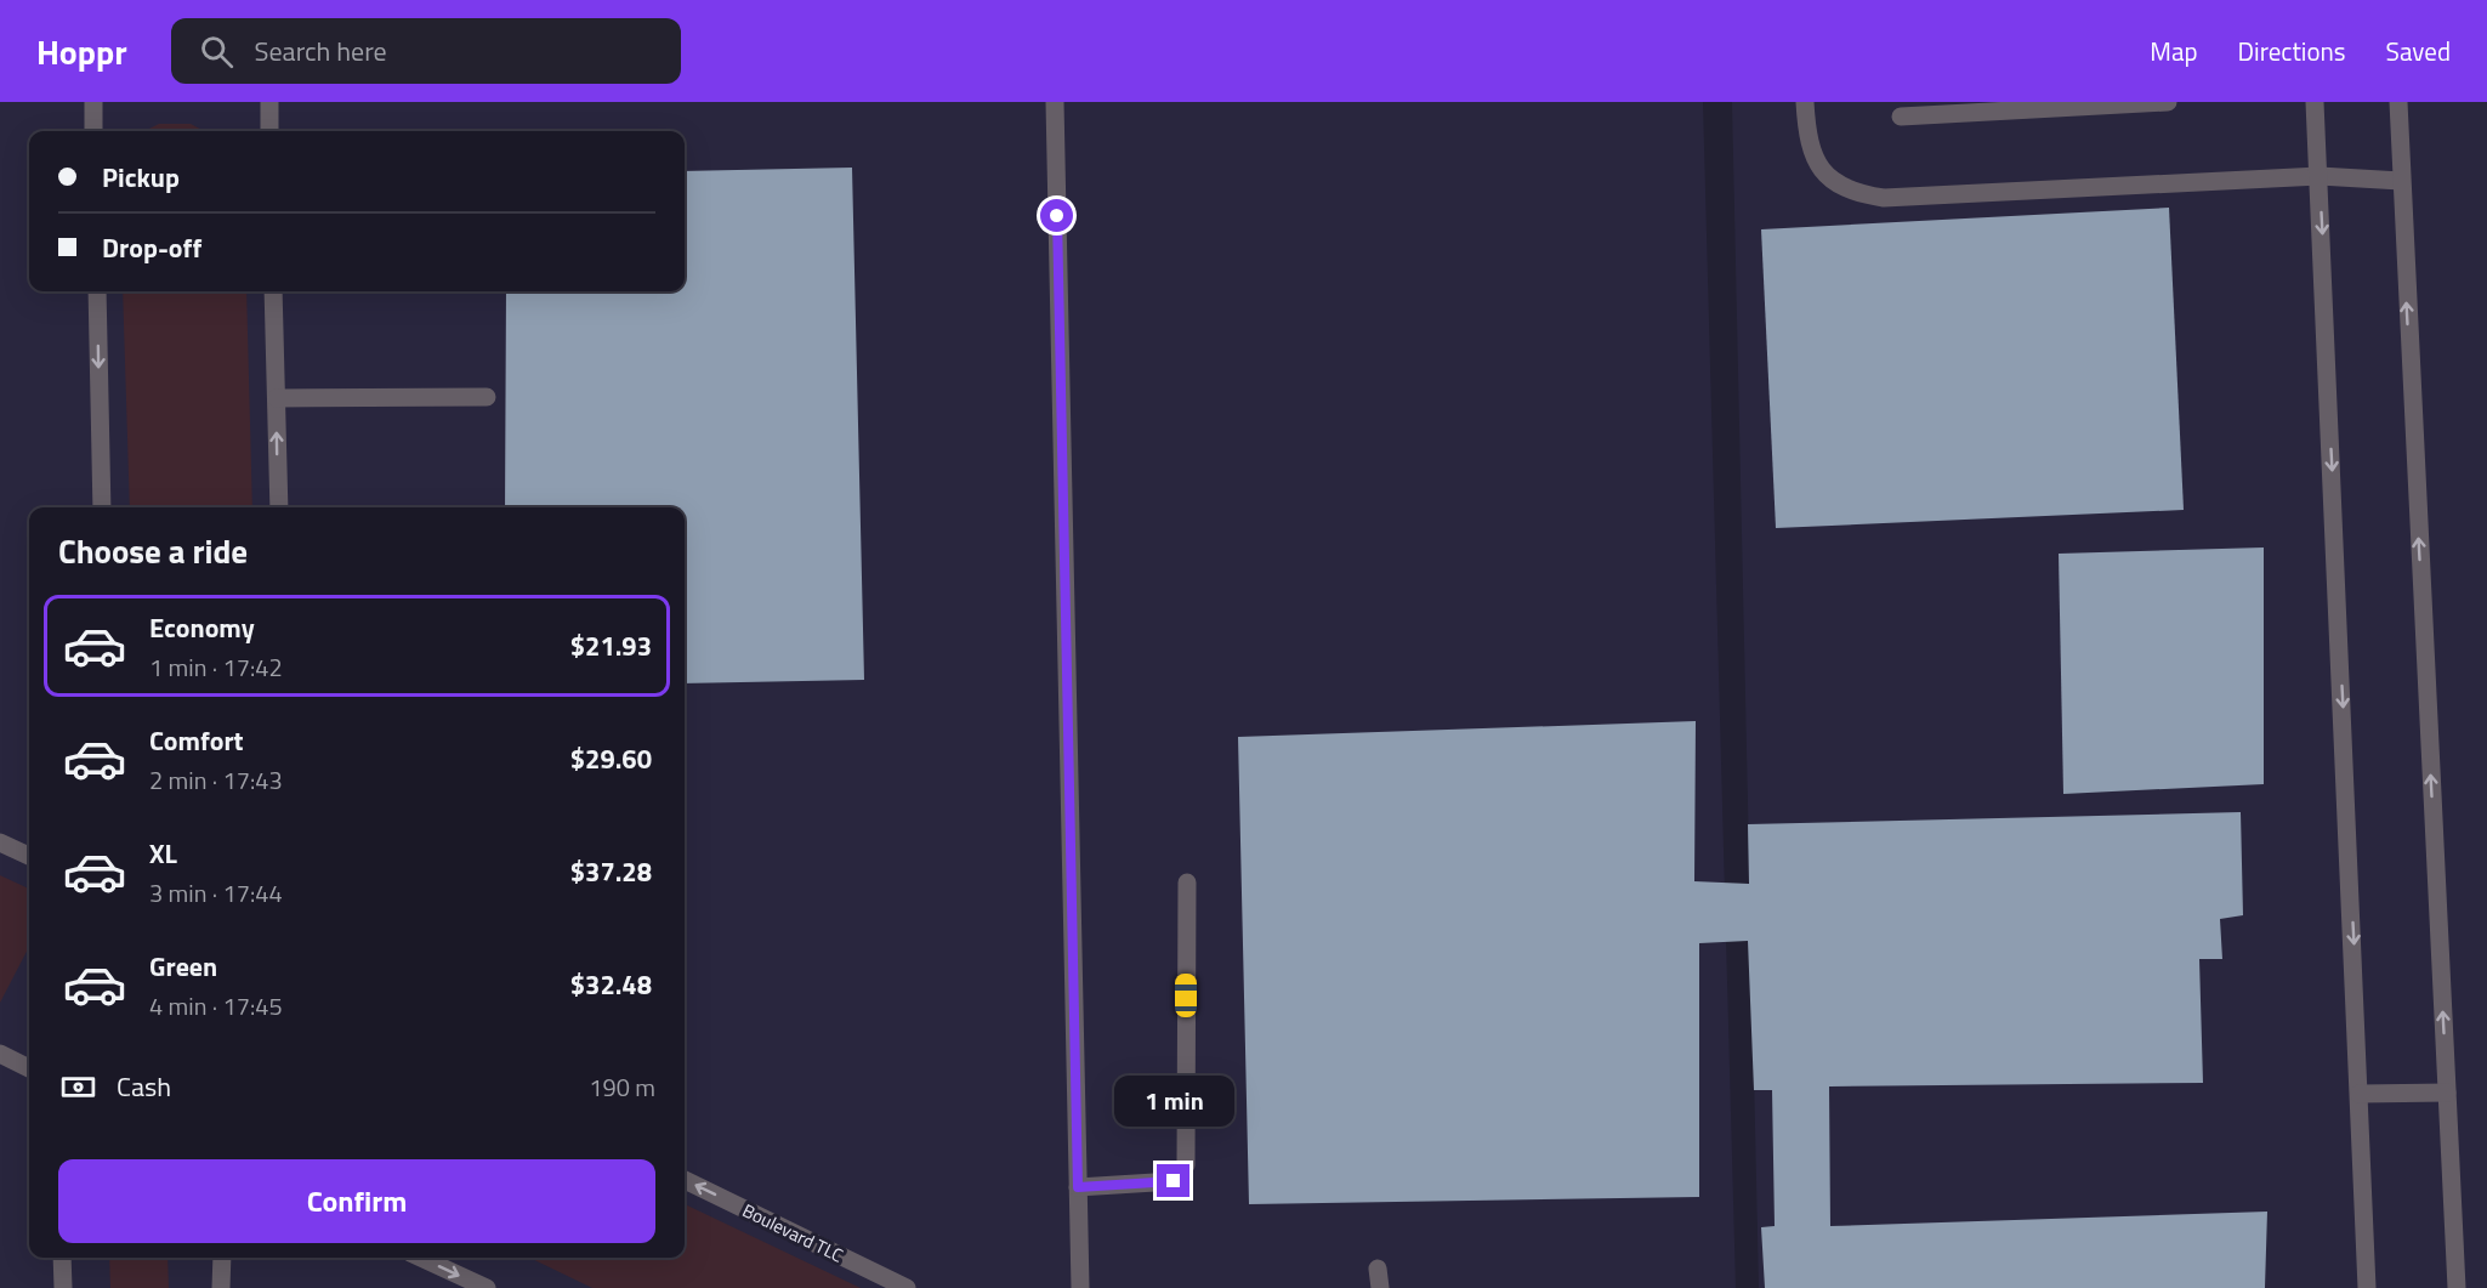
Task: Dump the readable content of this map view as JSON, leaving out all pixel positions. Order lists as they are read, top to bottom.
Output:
{
  "streets": {
    "street": ["Boulevard TLC"]
  },
  "one_way": ["Boulevard TLC"],
  "page": {
    "header": "Hoppr",
    "search": "Search here",
    "nav": ["Map", "Directions", "Saved"],
    "banner": ["Pickup", "Drop-off"],
    "heading": "Choose a ride",
    "list": [
      {
        "name": "Economy",
        "note": "1 min · 17:42",
        "value": "$21.93"
      },
      {
        "name": "Comfort",
        "note": "2 min · 17:43",
        "value": "$29.60"
      },
      {
        "name": "XL",
        "note": "3 min · 17:44",
        "value": "$37.28"
      },
      {
        "name": "Green",
        "note": "4 min · 17:45",
        "value": "$32.48"
      }
    ],
    "pay": ["Cash", "190 m"],
    "bubble": "1 min",
    "buttons": "Confirm"
  }
}
